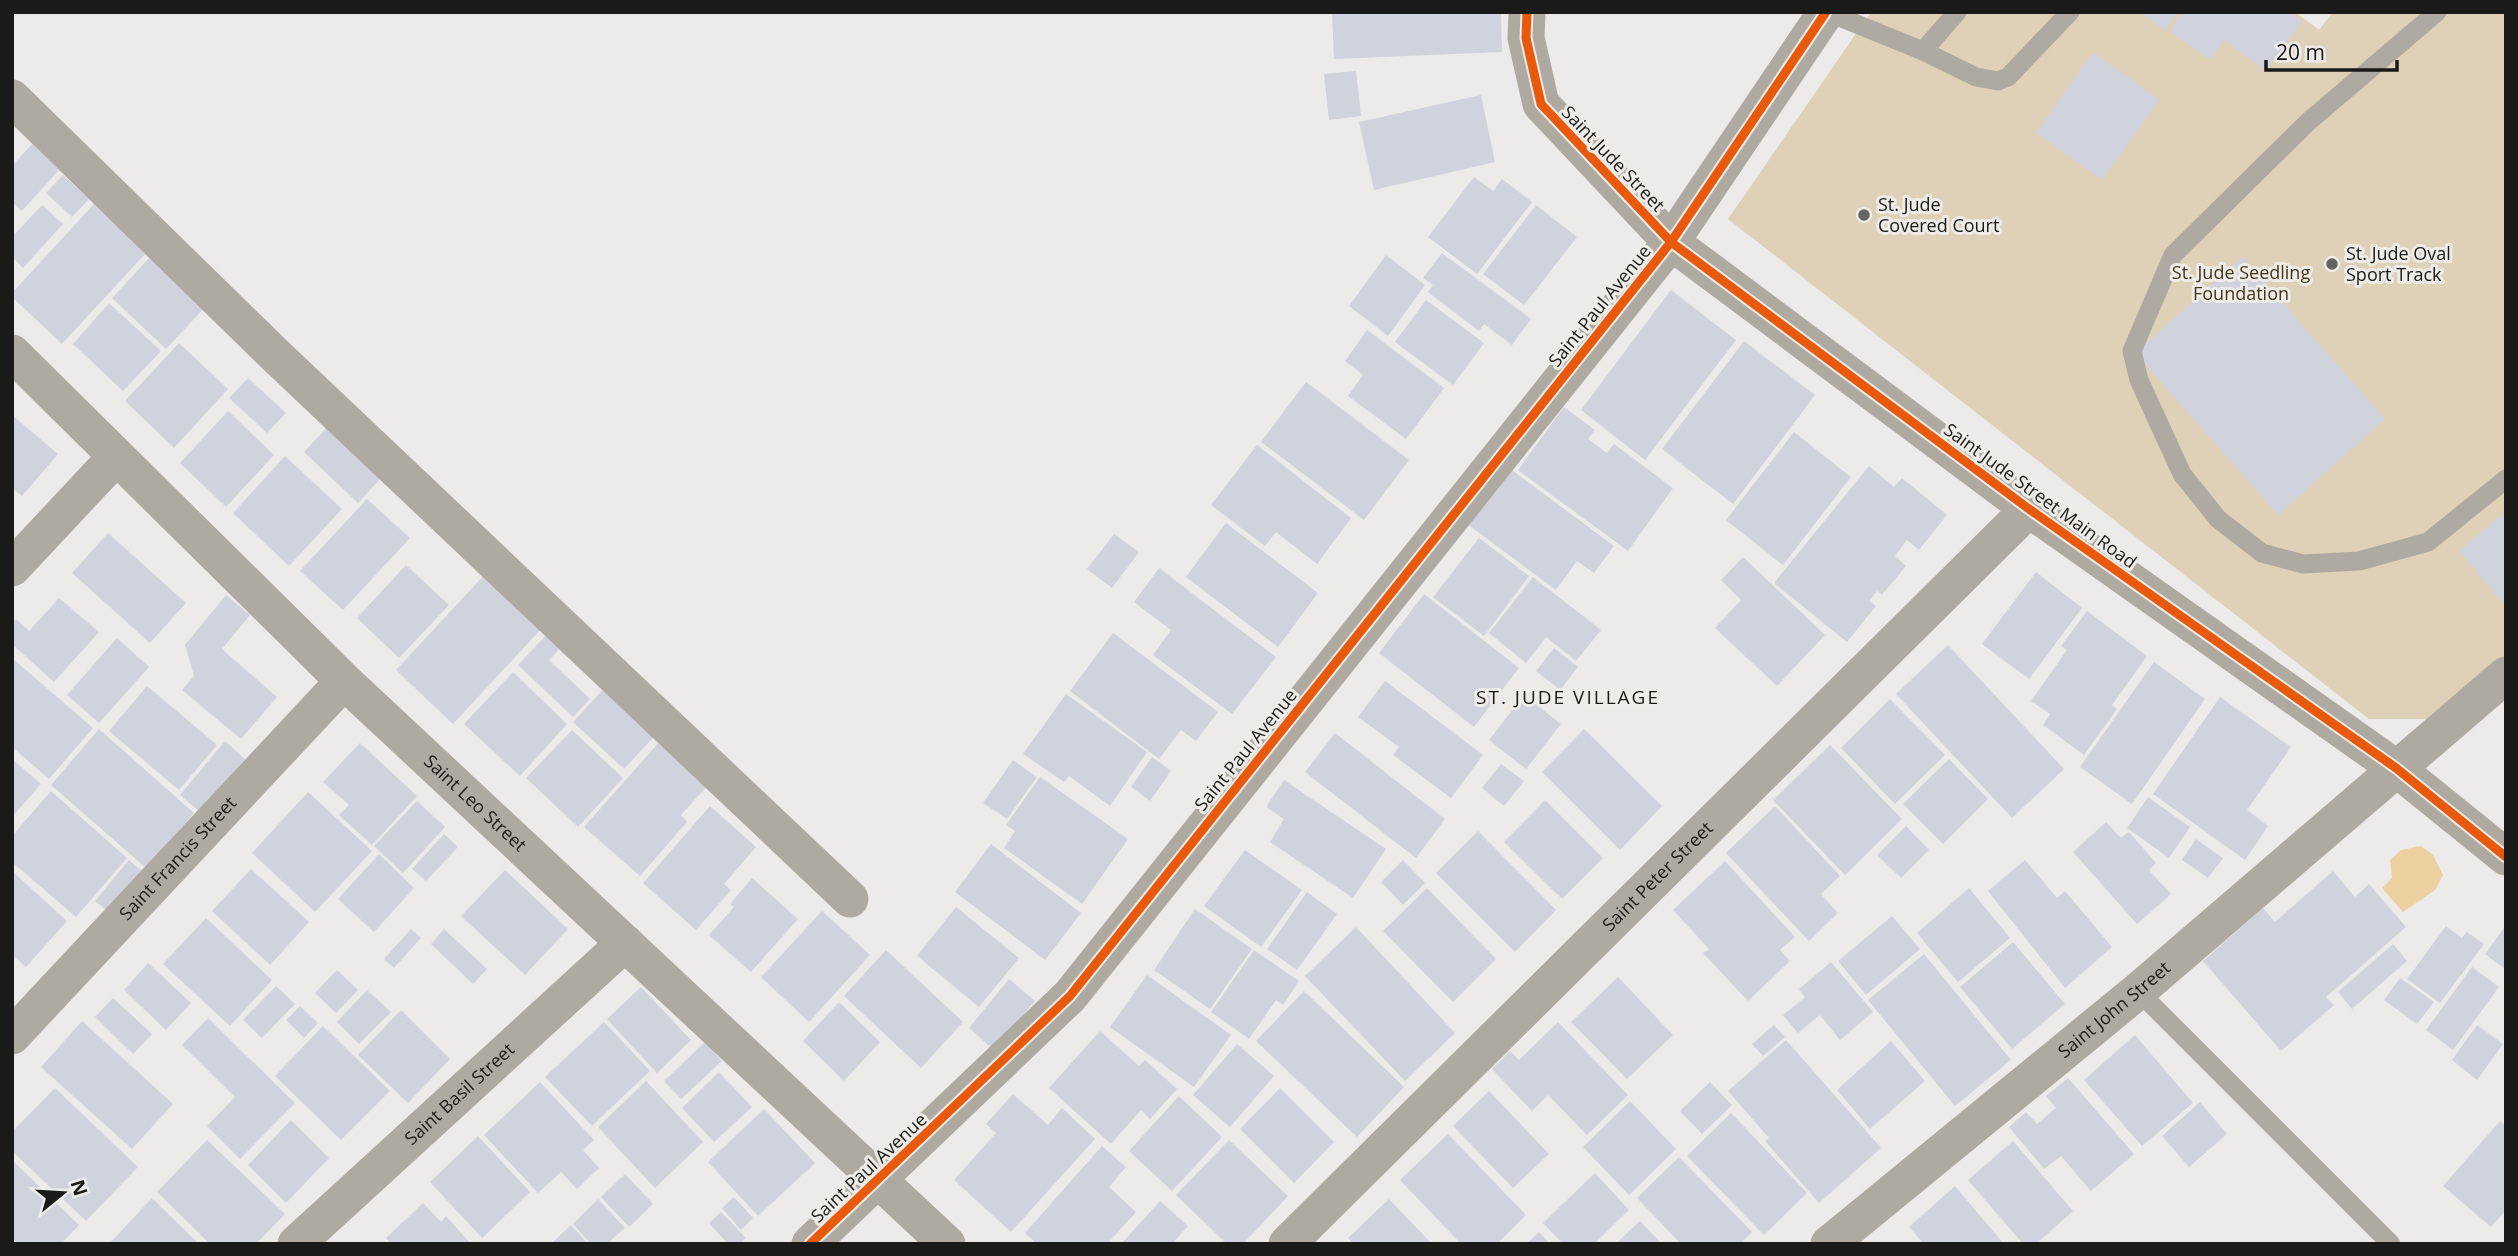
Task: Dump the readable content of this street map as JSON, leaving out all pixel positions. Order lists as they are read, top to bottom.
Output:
{
  "streets": {
    "street": [
      "Saint Jude Street",
      "Saint Paul Avenue",
      "Saint Jude Street Main Road",
      "Saint Leo Street",
      "Saint Francis Street",
      "Saint Peter Street",
      "Saint John Street",
      "Saint Basil Street"
    ]
  },
  "crossings": [
    ["Saint Jude Street", "Saint Paul Avenue"],
    ["Saint Jude Street", "Saint Jude Street Main Road"],
    ["Saint Paul Avenue", "Saint Jude Street Main Road"],
    ["Saint Paul Avenue", "Saint Leo Street"],
    ["Saint Jude Street Main Road", "Saint Peter Street"],
    ["Saint Jude Street Main Road", "Saint John Street"],
    ["Saint Leo Street", "Saint Francis Street"],
    ["Saint Leo Street", "Saint Basil Street"]
  ],
  "districts": ["ST. JUDE VILLAGE"],
  "parks": ["St. Jude Seedling Foundation"],
  "places": ["St. Jude Covered Court", "St. Jude Oval Sport Track"],
  "scale_bar": "20 m",
  "north": "right"
}
